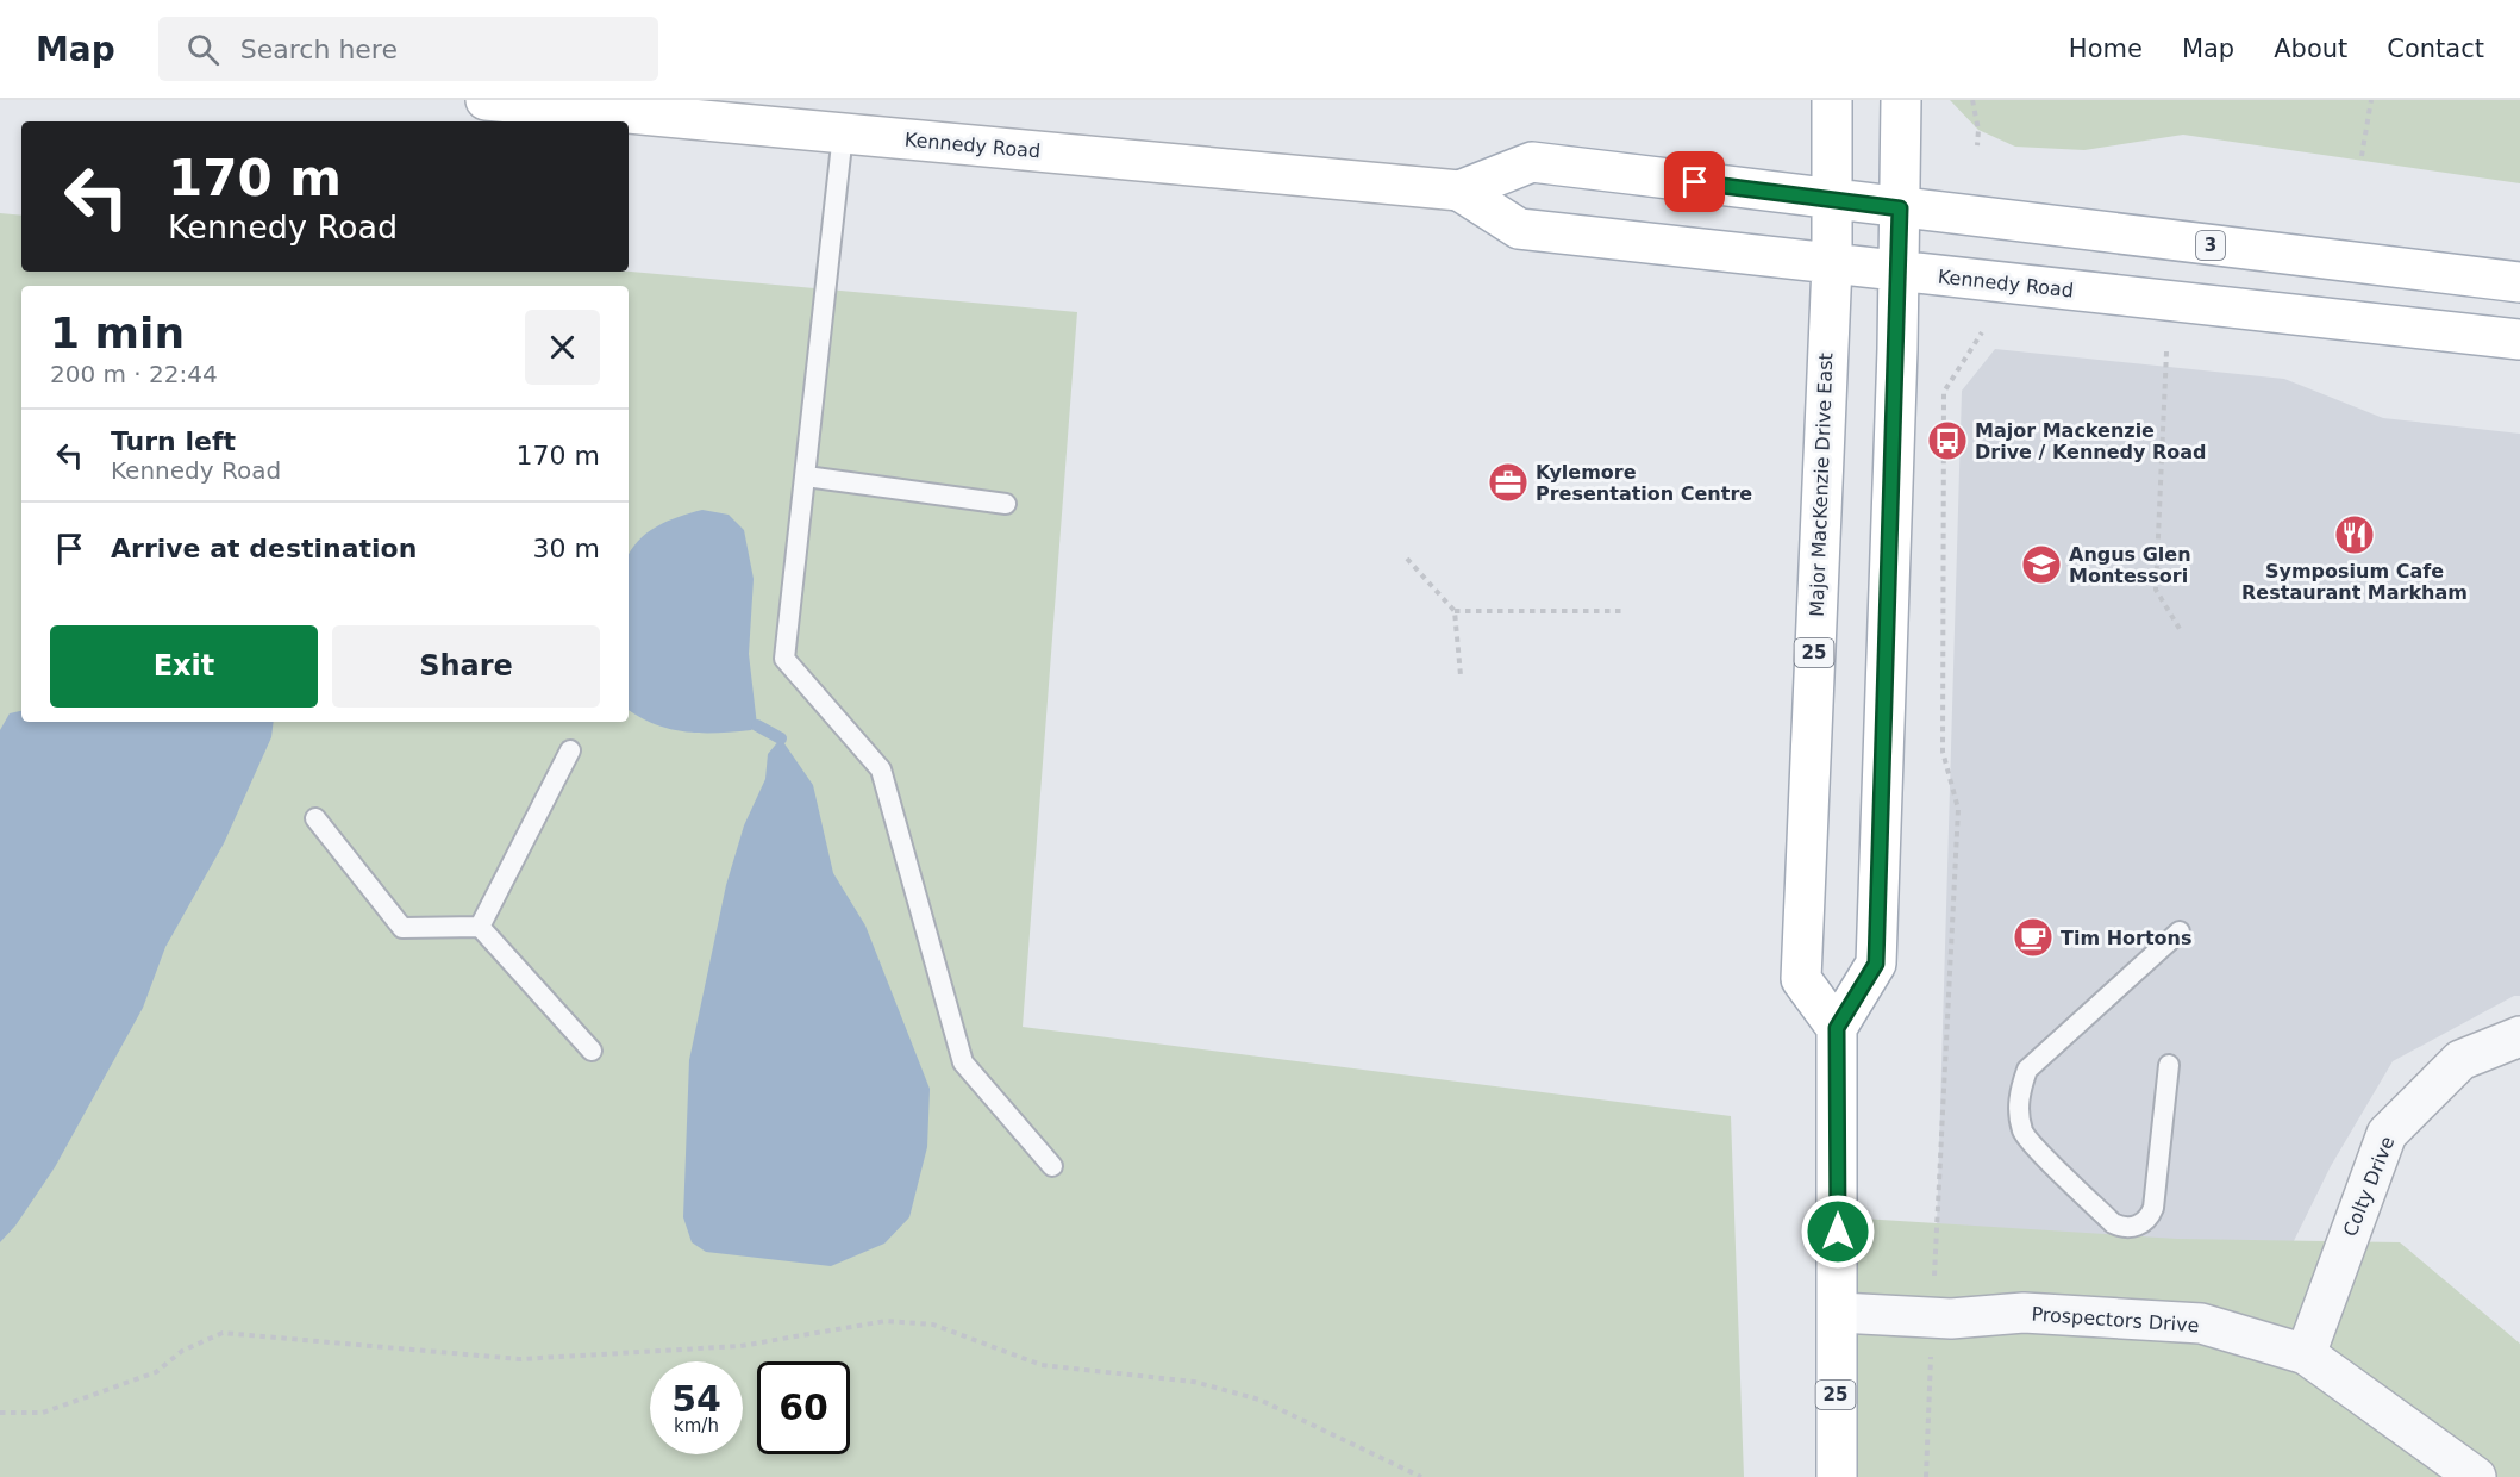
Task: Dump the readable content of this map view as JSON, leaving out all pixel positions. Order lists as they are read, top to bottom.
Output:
{
  "streets": {
    "main road": [
      "Kennedy Road",
      "3",
      "Major MacKenzie Drive East",
      "25"
    ],
    "street": ["Colty Drive", "Prospectors Drive"]
  },
  "crossings": [
    ["Kennedy Road", "Major MacKenzie Drive East"],
    ["Major MacKenzie Drive East", "25"],
    ["25", "Prospectors Drive"],
    ["Colty Drive", "Prospectors Drive"]
  ],
  "places": {
    "bus stop": ["Major Mackenzie Drive / Kennedy Road"],
    "office": ["Kylemore Presentation Centre"],
    "restaurant": ["Symposium Cafe Restaurant Markham"],
    "school or university": ["Angus Glen Montessori"],
    "cafe": ["Tim Hortons"]
  },
  "page": {
    "header": "Map",
    "search": "Search here",
    "nav": [
      "Home",
      "Map",
      "About",
      "Contact"
    ],
    "turn": ["170 m", "Kennedy Road"],
    "heading": ["1 min", "200 m · 22:44"],
    "list": [
      {
        "name": "Turn left",
        "note": "Kennedy Road",
        "value": "170 m"
      },
      {
        "name": "Arrive at destination",
        "value": "30 m"
      }
    ],
    "buttons": ["Exit", "Share"],
    "speed": "54 km/h",
    "limit": "60"
  }
}
